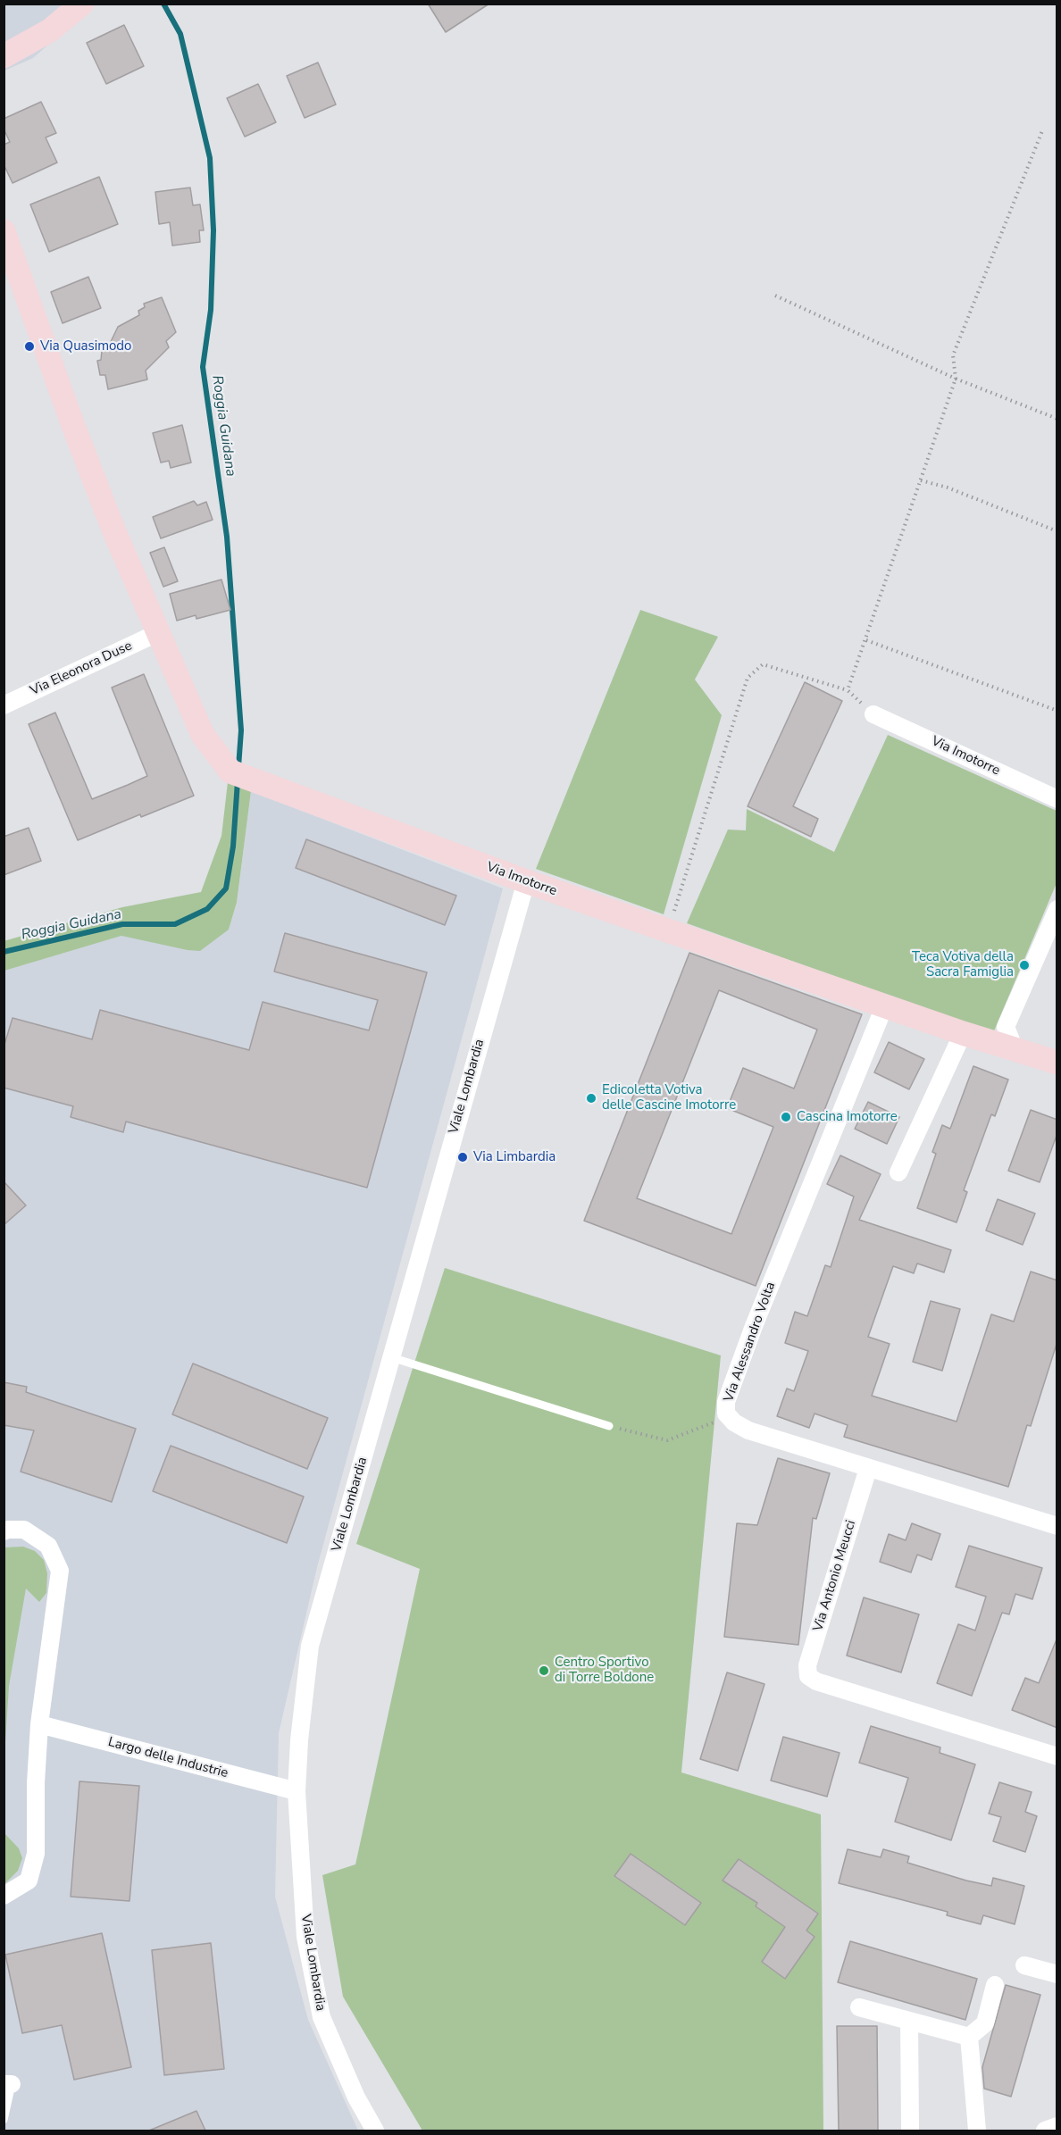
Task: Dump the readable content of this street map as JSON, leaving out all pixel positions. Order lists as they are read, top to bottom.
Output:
{
  "streets": {
    "street": [
      "Via Eleonora Duse",
      "Via Imotorre",
      "Viale Lombardia",
      "Via Alessandro Volta",
      "Via Antonio Meucci",
      "Largo delle Industrie"
    ]
  },
  "crossings": [
    ["Via Eleonora Duse", "Via Imotorre"],
    ["Via Imotorre", "Viale Lombardia"],
    ["Via Imotorre", "Via Alessandro Volta"],
    ["Viale Lombardia", "Largo delle Industrie"],
    ["Via Alessandro Volta", "Via Antonio Meucci"]
  ],
  "water": ["Roggia Guidana"],
  "places": [
    "Via Quasimodo",
    "Teca Votiva della Sacra Famiglia",
    "Edicoletta Votiva delle Cascine Imotorre",
    "Cascina Imotorre",
    "Via Limbardia",
    "Centro Sportivo di Torre Boldone"
  ]
}
